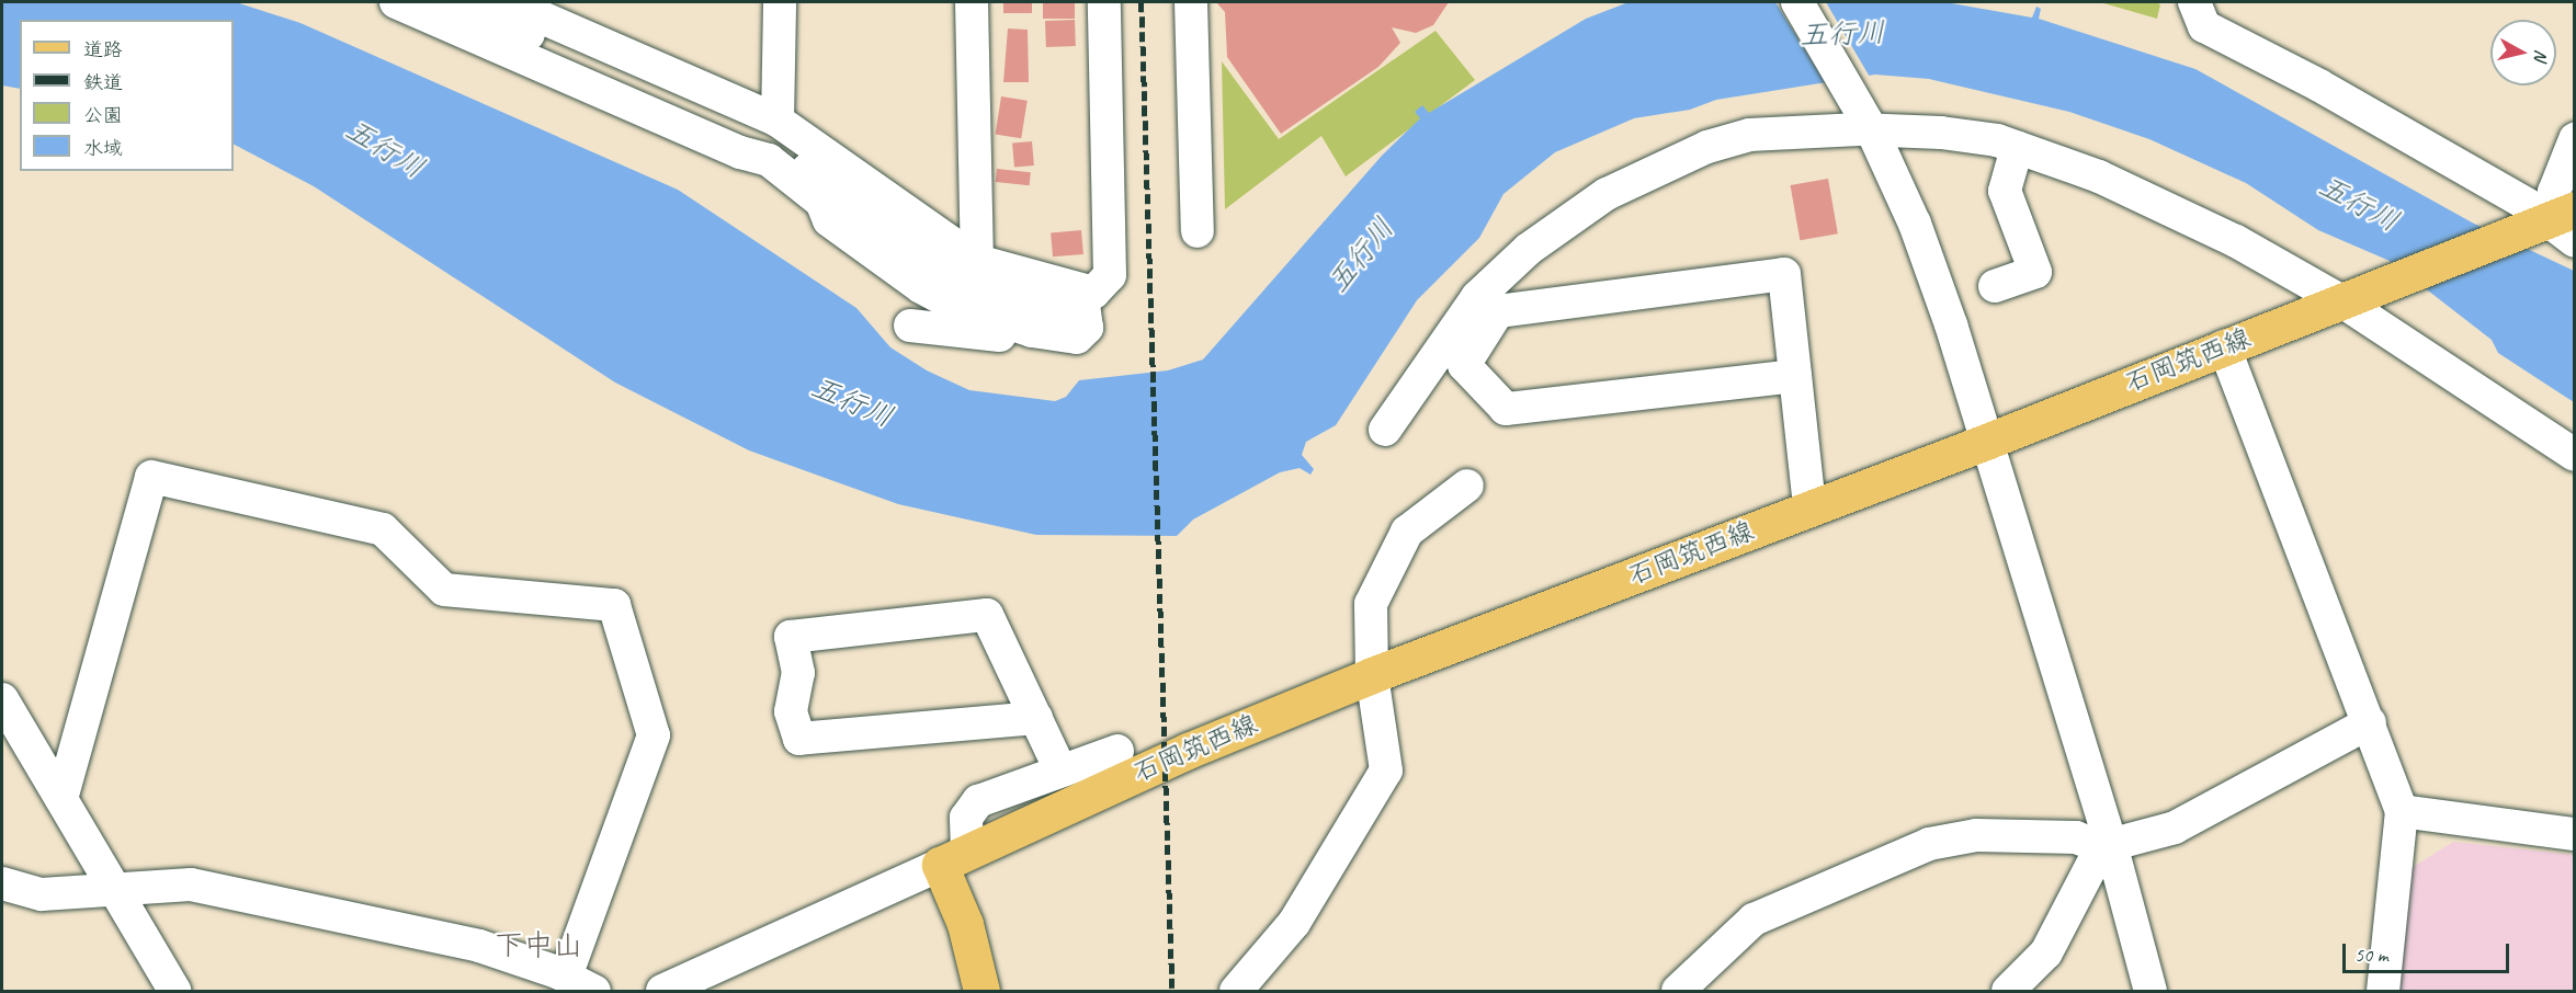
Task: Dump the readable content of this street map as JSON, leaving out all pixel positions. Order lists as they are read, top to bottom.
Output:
{
  "streets": {
    "main road": ["石岡筑西線"]
  },
  "districts": ["下中山"],
  "water": ["五行川"],
  "legend": [
    "道路",
    "鉄道",
    "公園",
    "水域"
  ],
  "scale_bar": "50 m",
  "north": "right"
}
